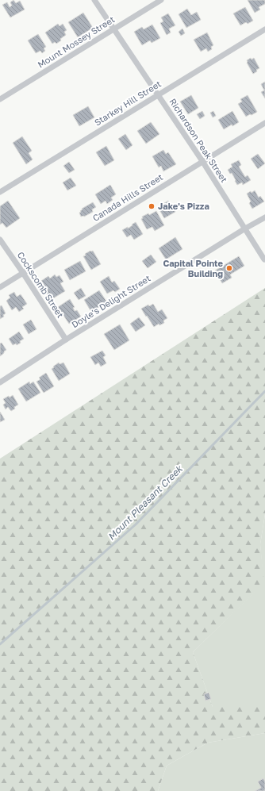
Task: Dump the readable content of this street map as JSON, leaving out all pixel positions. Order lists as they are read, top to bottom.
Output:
{
  "streets": {
    "street": [
      "Mount Mossey Street",
      "Starkey Hill Street",
      "Richardson Peak Street",
      "Canada Hills Street",
      "Cockscomb Street",
      "Doyle's Delight Street"
    ]
  },
  "crossings": [
    ["Mount Mossey Street", "Richardson Peak Street"],
    ["Starkey Hill Street", "Richardson Peak Street"],
    ["Richardson Peak Street", "Canada Hills Street"],
    ["Richardson Peak Street", "Doyle's Delight Street"],
    ["Canada Hills Street", "Cockscomb Street"],
    ["Cockscomb Street", "Doyle's Delight Street"]
  ],
  "water": ["Mount Pleasant Creek"],
  "places": ["Jake's Pizza", "Capital Pointe Building"]
}
